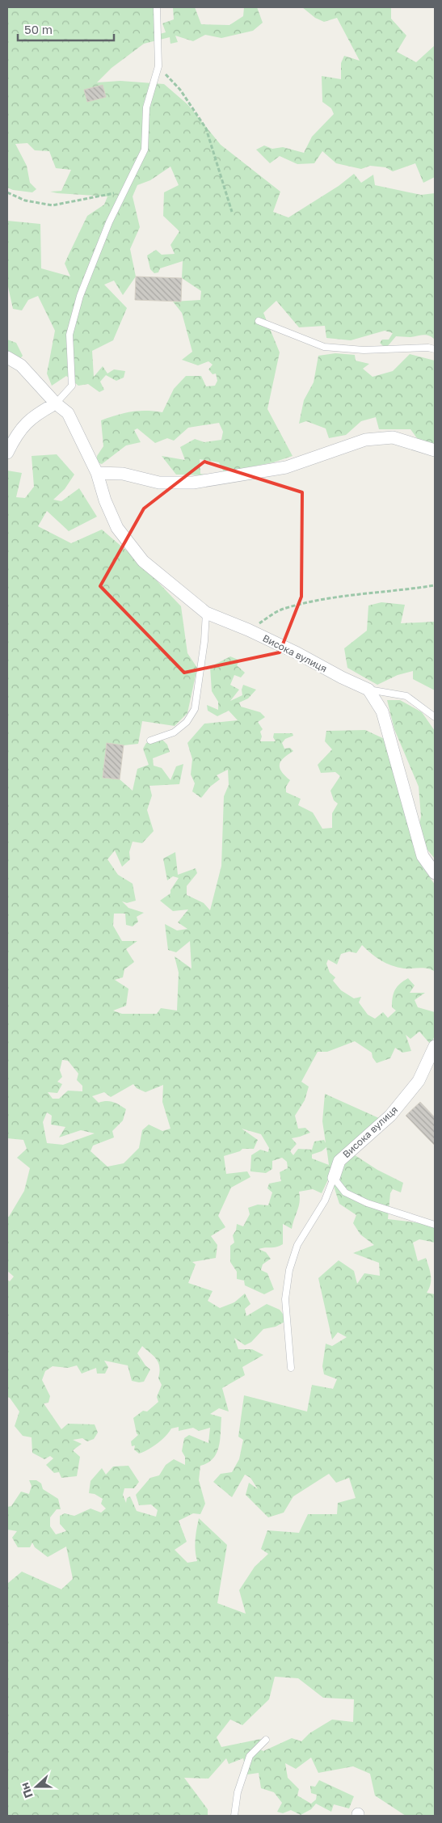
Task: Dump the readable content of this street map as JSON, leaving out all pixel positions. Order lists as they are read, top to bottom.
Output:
{
  "streets": {
    "street": ["Висока вулиця"]
  },
  "scale_bar": "50 m",
  "north": "left"
}
